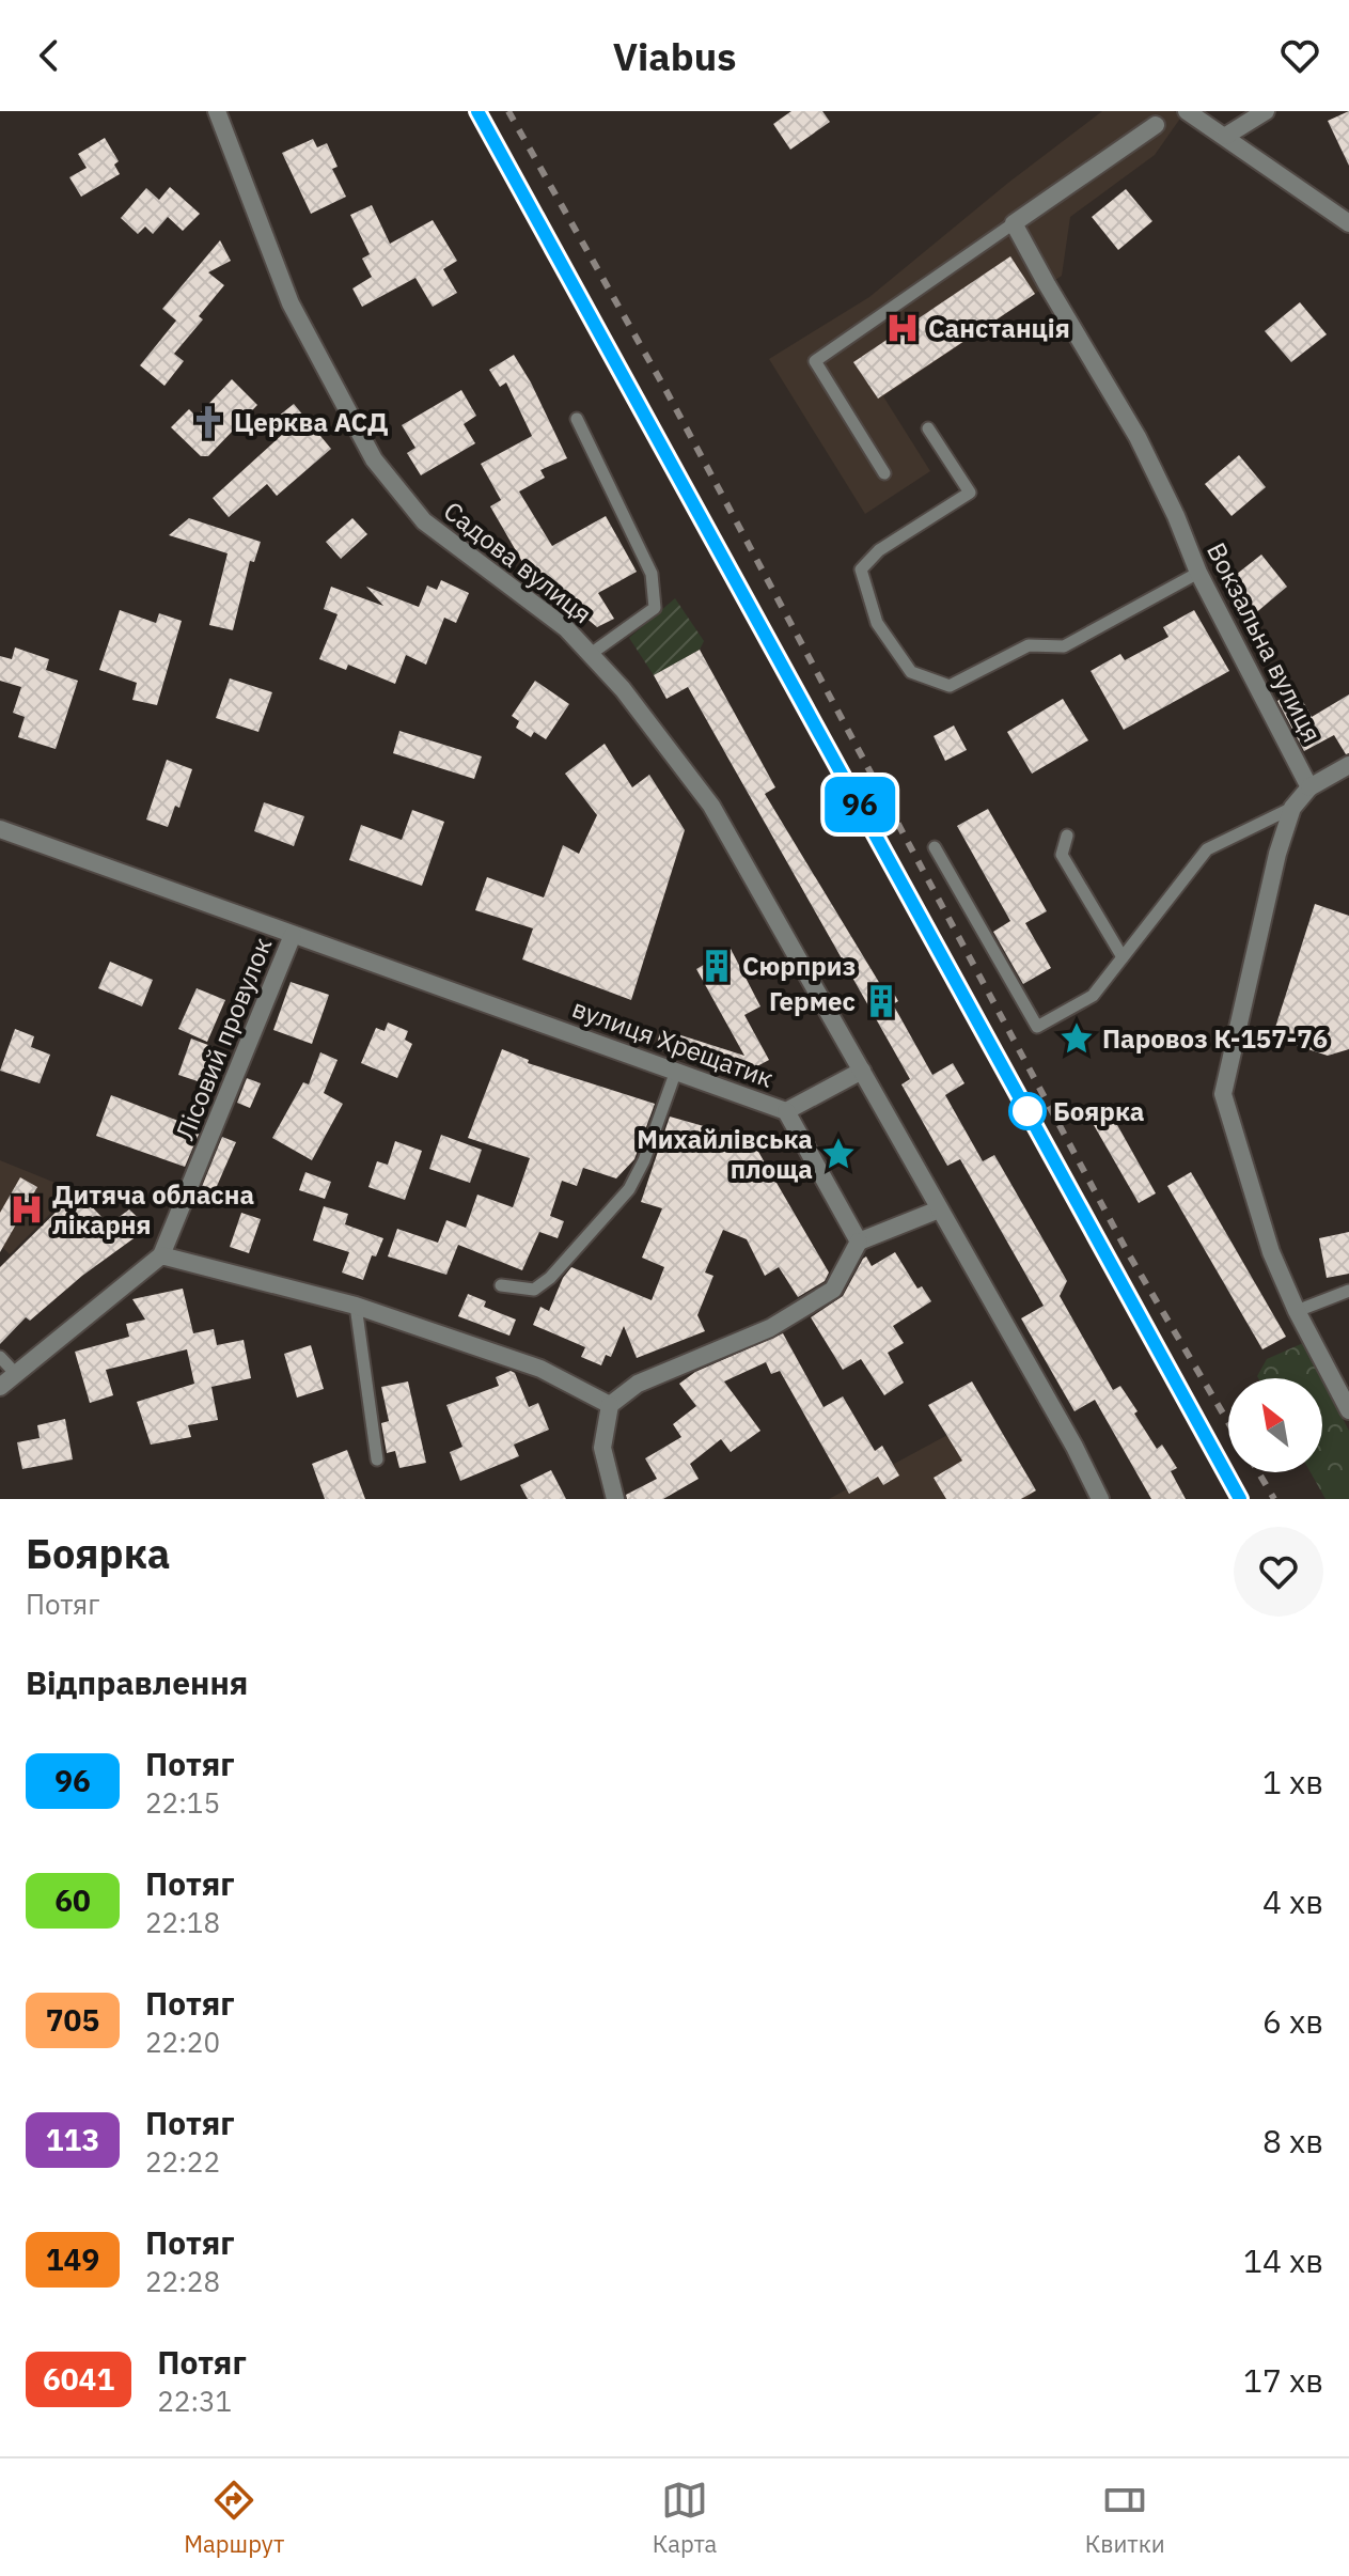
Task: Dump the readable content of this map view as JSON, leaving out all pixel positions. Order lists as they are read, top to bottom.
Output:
{
  "streets": {
    "street": [
      "Садова вулиця",
      "Вокзальна вулиця",
      "Лісовий провулок",
      "вулиця Хрещатик"
    ]
  },
  "crossings": [
    ["Садова вулиця", "вулиця Хрещатик"],
    ["Лісовий провулок", "вулиця Хрещатик"]
  ],
  "places": {
    "hospital": ["Санстанція", "Дитяча обласна лікарня"],
    "church": ["Церква АСД"],
    "building": ["Сюрприз", "Гермес"],
    "place": ["Паровоз К-157-76", "Михайлівська площа"],
    "other": ["Боярка"]
  },
  "north": "top left",
  "page": {
    "header": "Viabus",
    "on_map": "96",
    "heading": [
      ["Боярка", "Потяг"],
      "Відправлення"
    ],
    "list": [
      {
        "mark": "96",
        "name": "Потяг",
        "note": "22:15",
        "value": "1 хв"
      },
      {
        "mark": "60",
        "name": "Потяг",
        "note": "22:18",
        "value": "4 хв"
      },
      {
        "mark": "705",
        "name": "Потяг",
        "note": "22:20",
        "value": "6 хв"
      },
      {
        "mark": "113",
        "name": "Потяг",
        "note": "22:22",
        "value": "8 хв"
      },
      {
        "mark": "149",
        "name": "Потяг",
        "note": "22:28",
        "value": "14 хв"
      },
      {
        "mark": "6041",
        "name": "Потяг",
        "note": "22:31",
        "value": "17 хв"
      }
    ],
    "tabs": ["Маршрут", "Карта", "Квитки"]
  }
}
